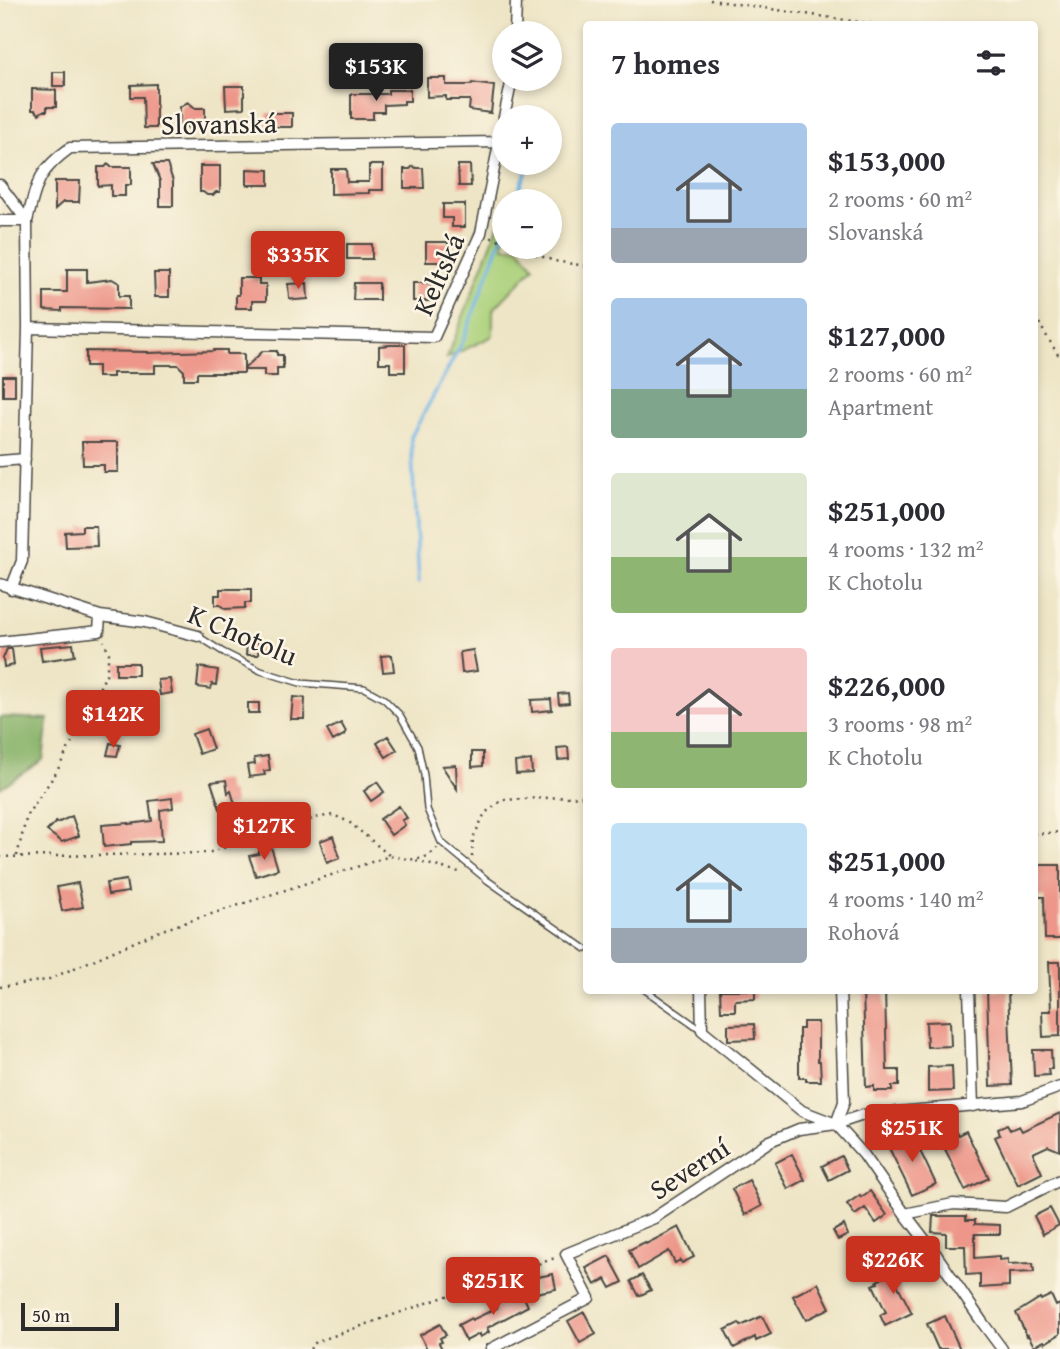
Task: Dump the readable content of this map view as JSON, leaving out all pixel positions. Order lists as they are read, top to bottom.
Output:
{
  "streets": {
    "street": [
      "Slovanská",
      "Keltská",
      "K Chotolu",
      "Severní"
    ]
  },
  "crossings": [
    ["Slovanská", "Keltská"],
    ["Slovanská", "K Chotolu"]
  ],
  "scale_bar": "50 m",
  "page": {
    "map_buttons": ["+", "−"],
    "heading": "7 homes",
    "price": [
      "$153K",
      "$335K",
      "$142K",
      "$127K",
      "$251K",
      "$226K",
      "$251K"
    ],
    "list": [
      {
        "name": "$153,000",
        "note": "2 rooms · 60 m² · Slovanská"
      },
      {
        "name": "$127,000",
        "note": "2 rooms · 60 m² · Apartment"
      },
      {
        "name": "$251,000",
        "note": "4 rooms · 132 m² · K Chotolu"
      },
      {
        "name": "$226,000",
        "note": "3 rooms · 98 m² · K Chotolu"
      },
      {
        "name": "$251,000",
        "note": "4 rooms · 140 m² · Rohová"
      }
    ],
    "scale": "50 m"
  }
}
